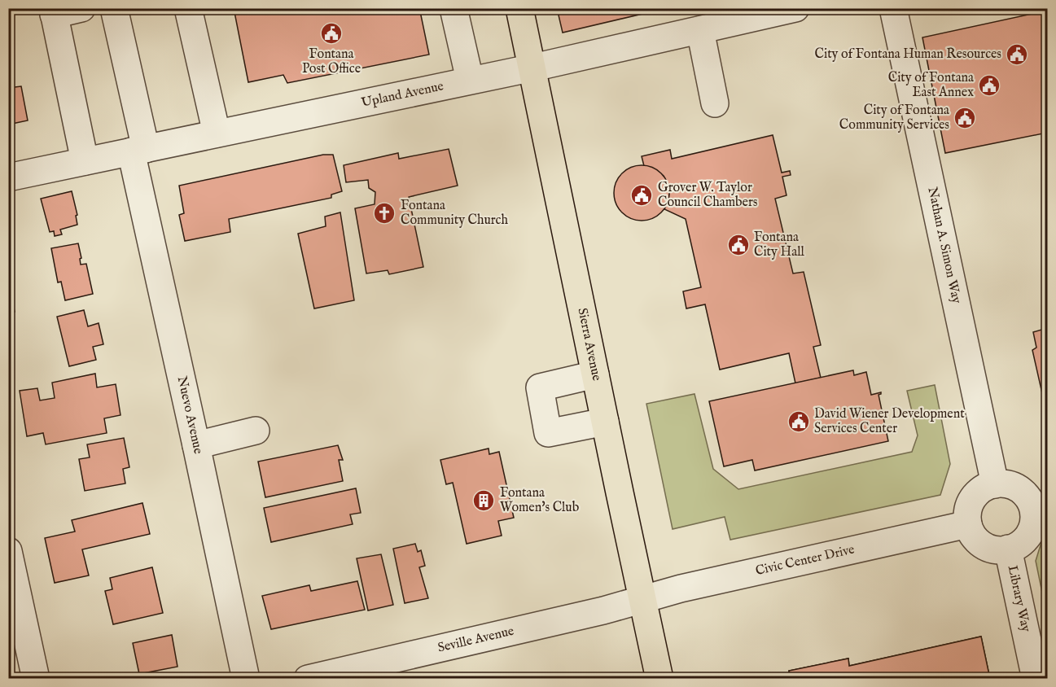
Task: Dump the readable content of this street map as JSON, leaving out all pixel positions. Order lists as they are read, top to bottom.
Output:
{
  "streets": {
    "main road": ["Sierra Avenue"],
    "street": [
      "Upland Avenue",
      "Nathan A. Simon Way",
      "Nuevo Avenue",
      "Civic Center Drive",
      "Library Way",
      "Seville Avenue"
    ]
  },
  "crossings": [
    ["Upland Avenue", "Sierra Avenue"],
    ["Upland Avenue", "Nuevo Avenue"],
    ["Nathan A. Simon Way", "Civic Center Drive"],
    ["Nathan A. Simon Way", "Library Way"],
    ["Sierra Avenue", "Civic Center Drive"],
    ["Sierra Avenue", "Seville Avenue"],
    ["Civic Center Drive", "Library Way"],
    ["Civic Center Drive", "Seville Avenue"]
  ],
  "places": {
    "public building": [
      "Fontana Post Office",
      "City of Fontana Human Resources",
      "City of Fontana East Annex",
      "City of Fontana Community Services",
      "Grover W. Taylor Council Chambers",
      "Fontana City Hall",
      "David Wiener Development Services Center"
    ],
    "church": ["Fontana Community Church"],
    "building": ["Fontana Women's Club"]
  }
}
